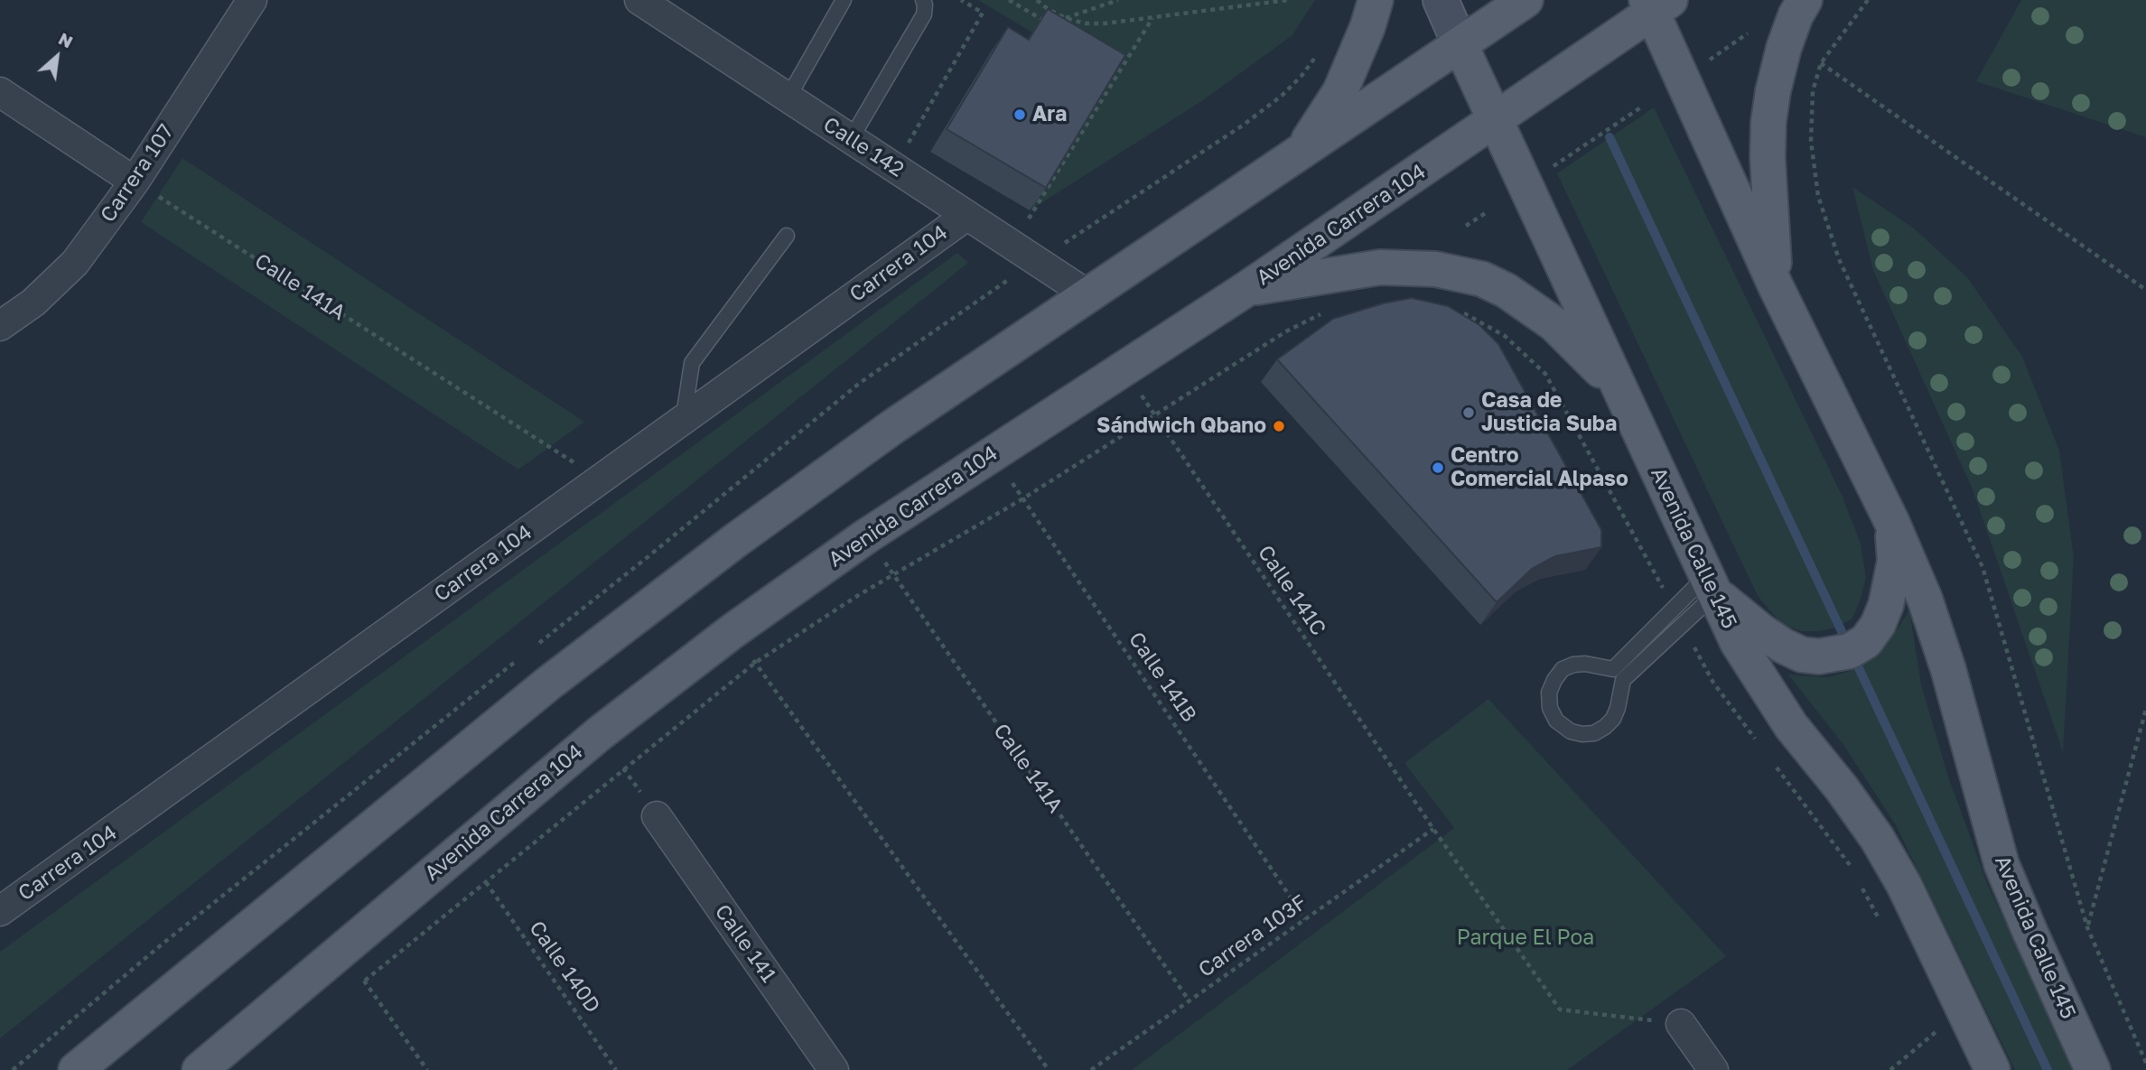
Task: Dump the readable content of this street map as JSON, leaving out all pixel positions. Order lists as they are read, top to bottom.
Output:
{
  "streets": {
    "main road": ["Avenida Carrera 104", "Avenida Calle 145"],
    "street": [
      "Calle 142",
      "Carrera 107",
      "Carrera 104",
      "Calle 141"
    ],
    "path": [
      "Calle 141A",
      "Calle 141C",
      "Calle 141B",
      "Carrera 103F",
      "Calle 140D"
    ]
  },
  "crossings": [
    ["Calle 142", "Carrera 104"],
    ["Carrera 107", "Calle 141A"],
    ["Avenida Carrera 104", "Calle 141A"],
    ["Avenida Carrera 104", "Avenida Calle 145"],
    ["Avenida Carrera 104", "Calle 141C"],
    ["Avenida Carrera 104", "Calle 141B"],
    ["Carrera 104", "Calle 141A"],
    ["Calle 141A", "Carrera 103F"],
    ["Calle 141C", "Carrera 103F"],
    ["Calle 141B", "Carrera 103F"]
  ],
  "parks": ["Parque El Poa"],
  "places": [
    "Ara",
    "Casa de Justicia Suba",
    "Sándwich Qbano",
    "Centro Comercial Alpaso"
  ],
  "north": "top right"
}
